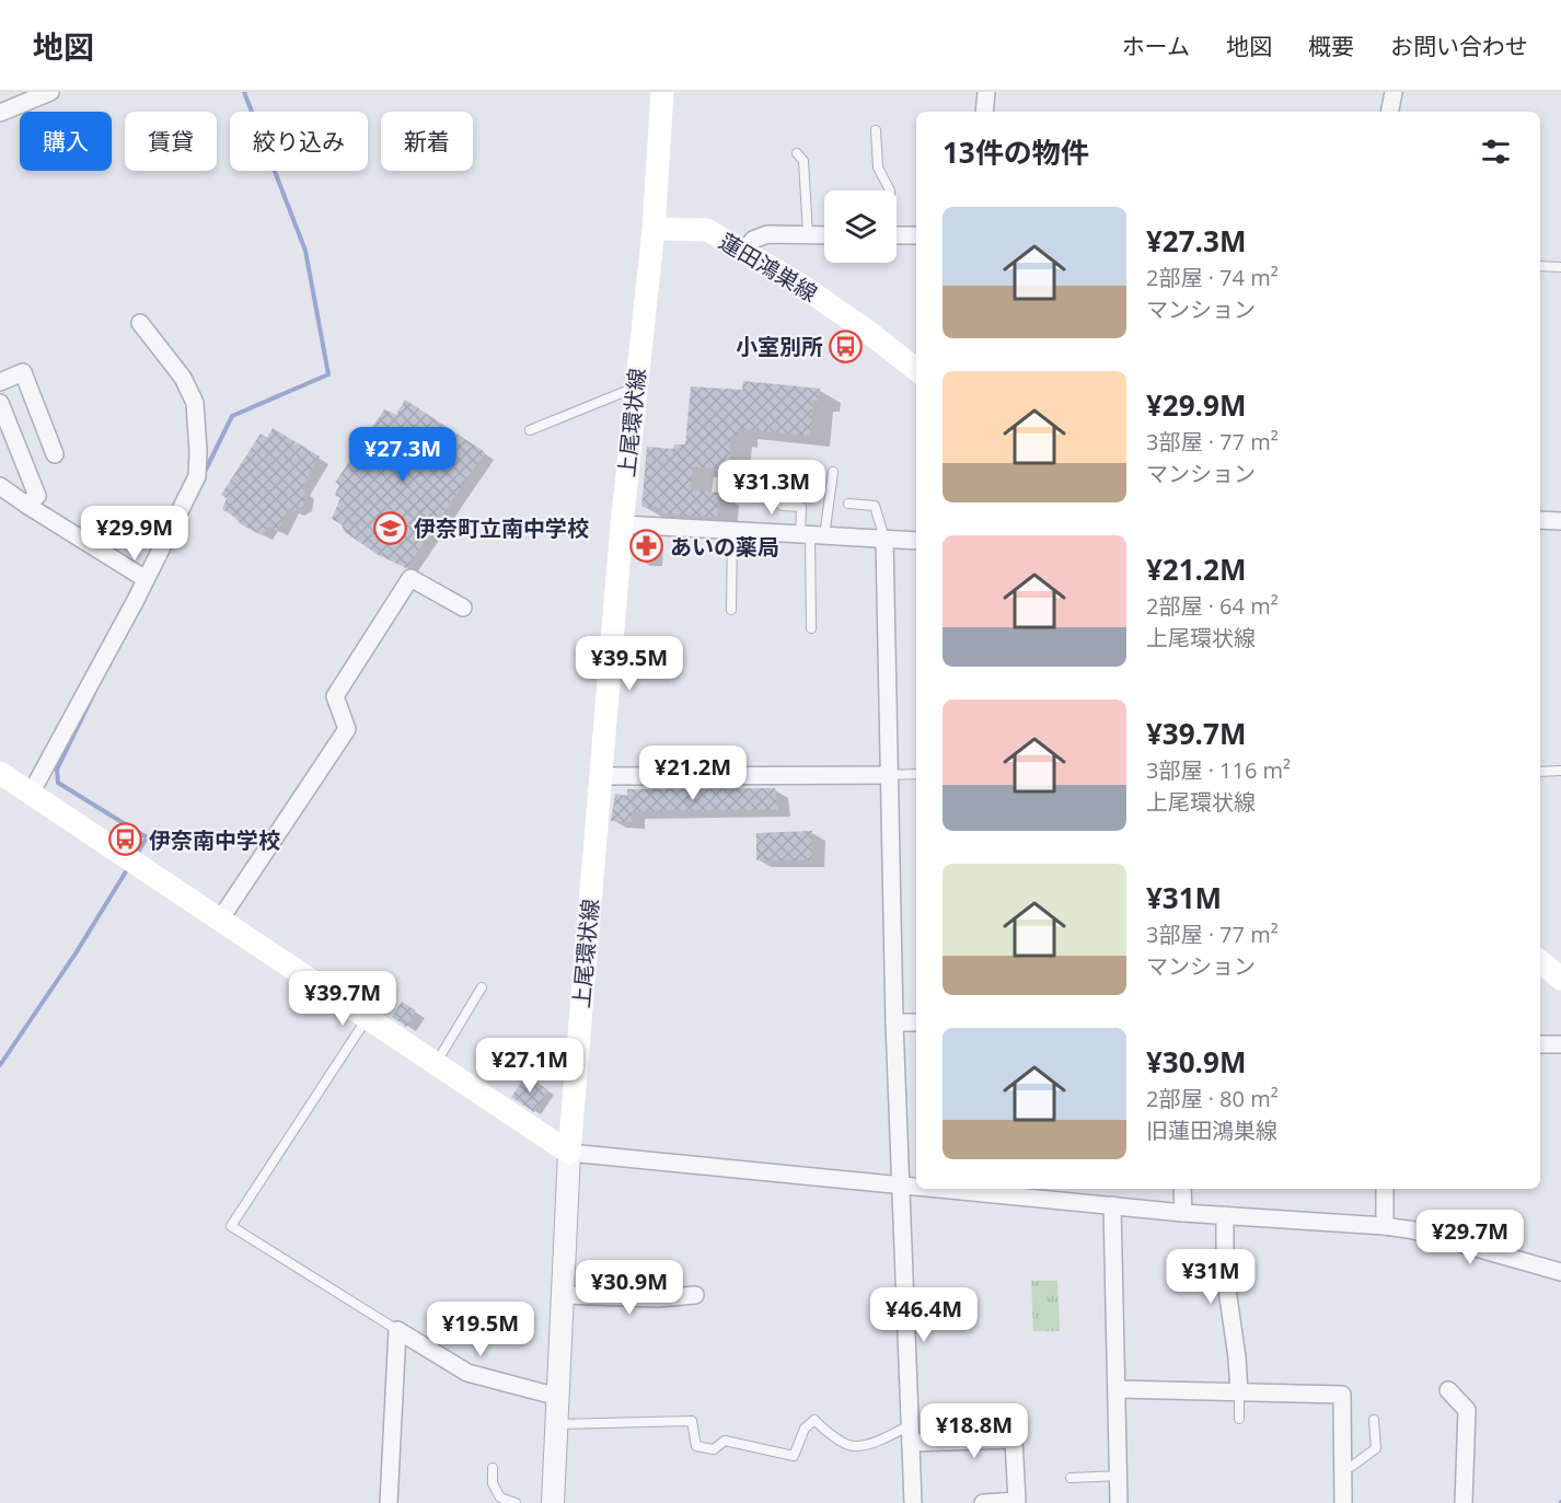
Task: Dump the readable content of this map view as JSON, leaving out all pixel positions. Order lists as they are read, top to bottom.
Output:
{
  "streets": {
    "main road": ["蓮田鴻巣線", "上尾環状線"]
  },
  "crossings": [
    ["蓮田鴻巣線", "上尾環状線"]
  ],
  "places": {
    "bus stop": ["小室別所", "伊奈南中学校"],
    "school or university": ["伊奈町立南中学校"],
    "pharmacy": ["あいの薬局"]
  },
  "page": {
    "header": "地図",
    "nav": [
      "ホーム",
      "地図",
      "概要",
      "お問い合わせ"
    ],
    "chip": [
      "購入",
      "賃貸",
      "絞り込み",
      "新着"
    ],
    "heading": "13件の物件",
    "list": [
      {
        "name": "¥27.3M",
        "note": "2部屋 · 74 m² · マンション"
      },
      {
        "name": "¥29.9M",
        "note": "3部屋 · 77 m² · マンション"
      },
      {
        "name": "¥21.2M",
        "note": "2部屋 · 64 m² · 上尾環状線"
      },
      {
        "name": "¥39.7M",
        "note": "3部屋 · 116 m² · 上尾環状線"
      },
      {
        "name": "¥31M",
        "note": "3部屋 · 77 m² · マンション"
      },
      {
        "name": "¥30.9M",
        "note": "2部屋 · 80 m² · 旧蓮田鴻巣線"
      }
    ],
    "price": [
      "¥27.3M",
      "¥31.3M",
      "¥29.9M",
      "¥39.5M",
      "¥21.2M",
      "¥39.7M",
      "¥27.1M",
      "¥29.7M",
      "¥31M",
      "¥30.9M",
      "¥46.4M",
      "¥19.5M",
      "¥18.8M"
    ]
  }
}
